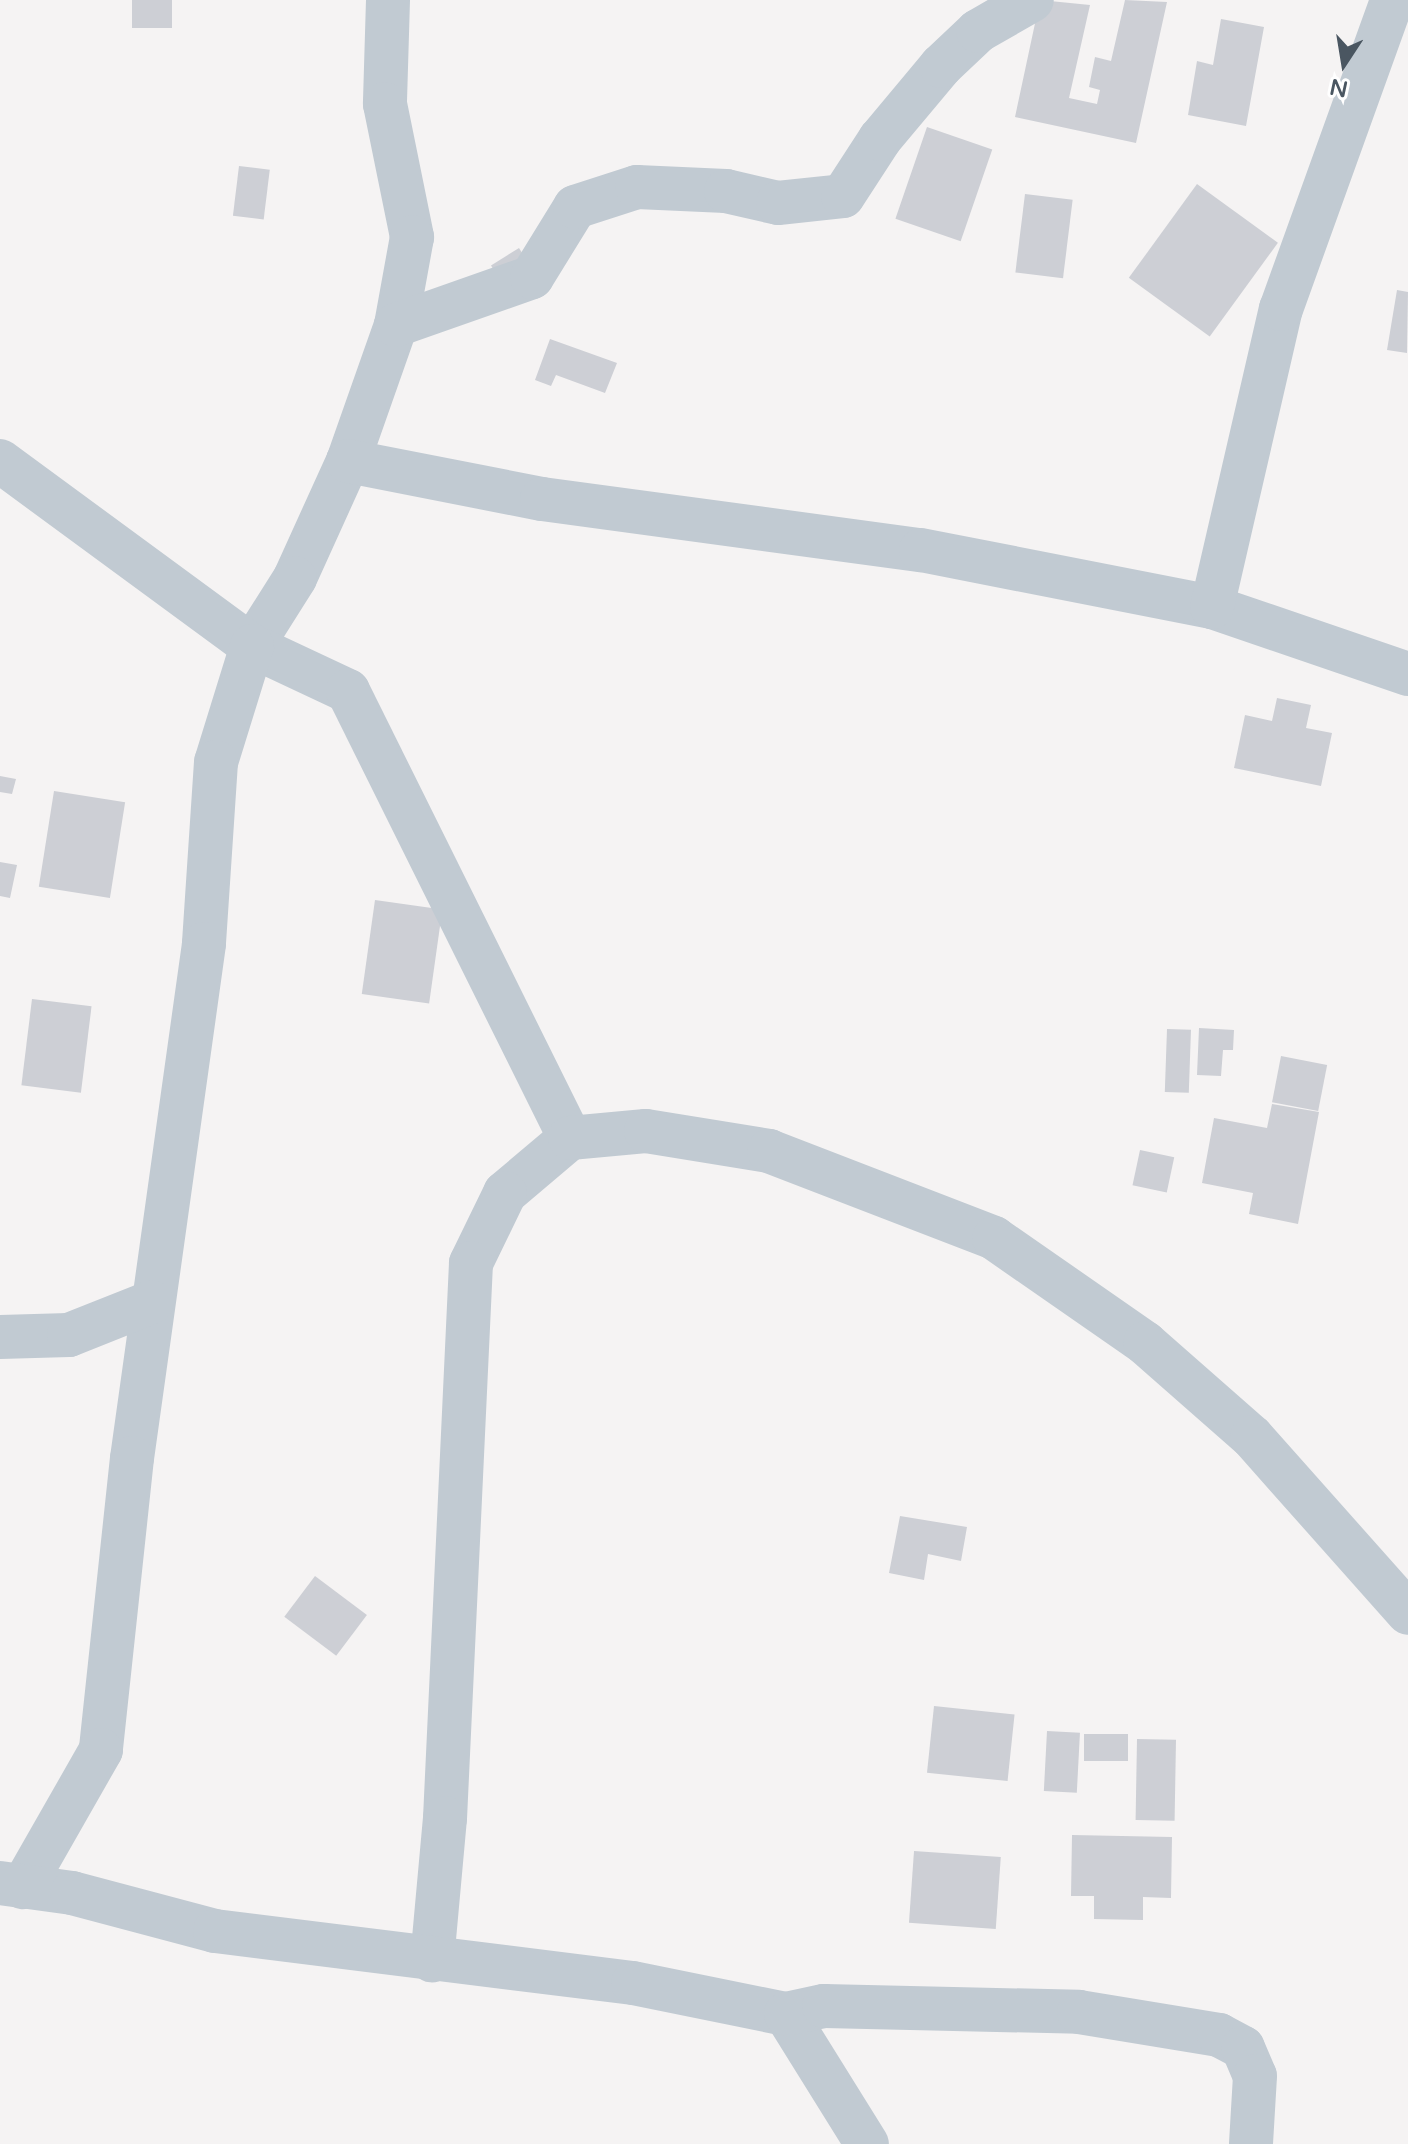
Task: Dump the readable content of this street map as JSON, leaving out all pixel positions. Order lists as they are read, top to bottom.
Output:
{
  "north": "bottom"
}
